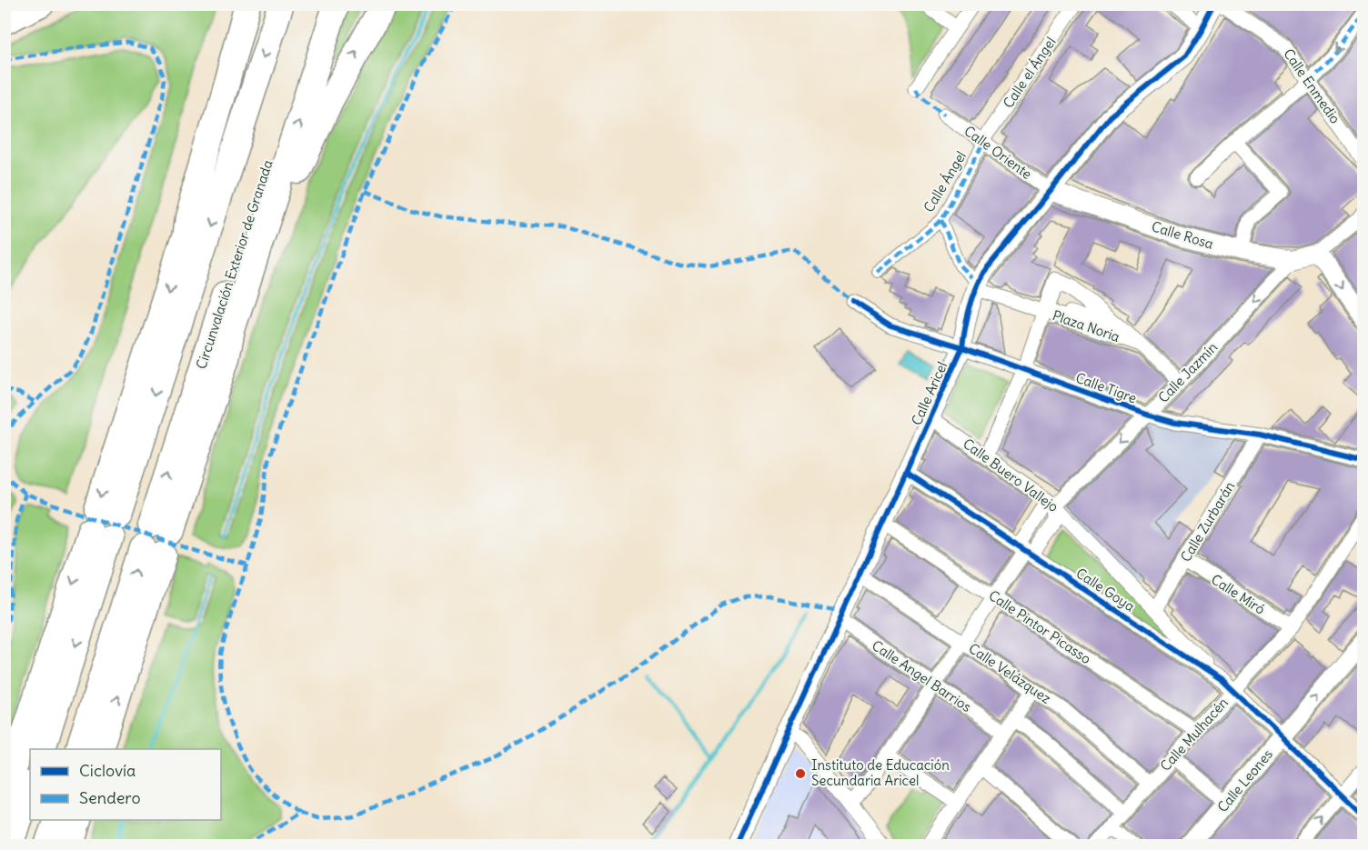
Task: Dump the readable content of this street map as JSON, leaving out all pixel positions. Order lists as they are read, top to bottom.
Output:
{
  "streets": {
    "highway": ["Circunvalación Exterior de Granada"],
    "street": [
      "Calle el Ángel",
      "Calle Enmedio",
      "Calle Oriente",
      "Calle Ángel",
      "Calle Rosa",
      "Plaza Noria",
      "Calle Jazmín",
      "Calle Tigre",
      "Calle Aricel",
      "Calle Buero Vallejo",
      "Calle Zurbarán",
      "Calle Goya",
      "Calle Miró",
      "Calle Pintor Picasso",
      "Calle Velázquez",
      "Calle Angel Barrios",
      "Calle Mulhacén",
      "Calle Leones"
    ]
  },
  "crossings": [
    ["Calle el Ángel", "Calle Oriente"],
    ["Calle el Ángel", "Calle Ángel"],
    ["Calle Oriente", "Calle Ángel"],
    ["Calle Oriente", "Calle Rosa"],
    ["Calle Oriente", "Calle Aricel"],
    ["Calle Rosa", "Calle Jazmín"],
    ["Calle Rosa", "Calle Aricel"],
    ["Plaza Noria", "Calle Jazmín"],
    ["Calle Jazmín", "Calle Tigre"],
    ["Calle Jazmín", "Calle Buero Vallejo"],
    ["Calle Tigre", "Calle Aricel"],
    ["Calle Tigre", "Calle Zurbarán"],
    ["Calle Aricel", "Calle Buero Vallejo"],
    ["Calle Aricel", "Calle Goya"],
    ["Calle Aricel", "Calle Pintor Picasso"],
    ["Calle Aricel", "Calle Velázquez"],
    ["Calle Aricel", "Calle Angel Barrios"],
    ["Calle Buero Vallejo", "Calle Zurbarán"],
    ["Calle Buero Vallejo", "Calle Goya"],
    ["Calle Zurbarán", "Calle Miró"],
    ["Calle Goya", "Calle Mulhacén"],
    ["Calle Goya", "Calle Leones"],
    ["Calle Miró", "Calle Mulhacén"],
    ["Calle Pintor Picasso", "Calle Mulhacén"],
    ["Calle Velázquez", "Calle Mulhacén"]
  ],
  "one_way": ["Calle Leones"],
  "places": ["Instituto de Educación Secundaria Aricel"],
  "legend": ["Ciclovía", "Sendero"]
}
